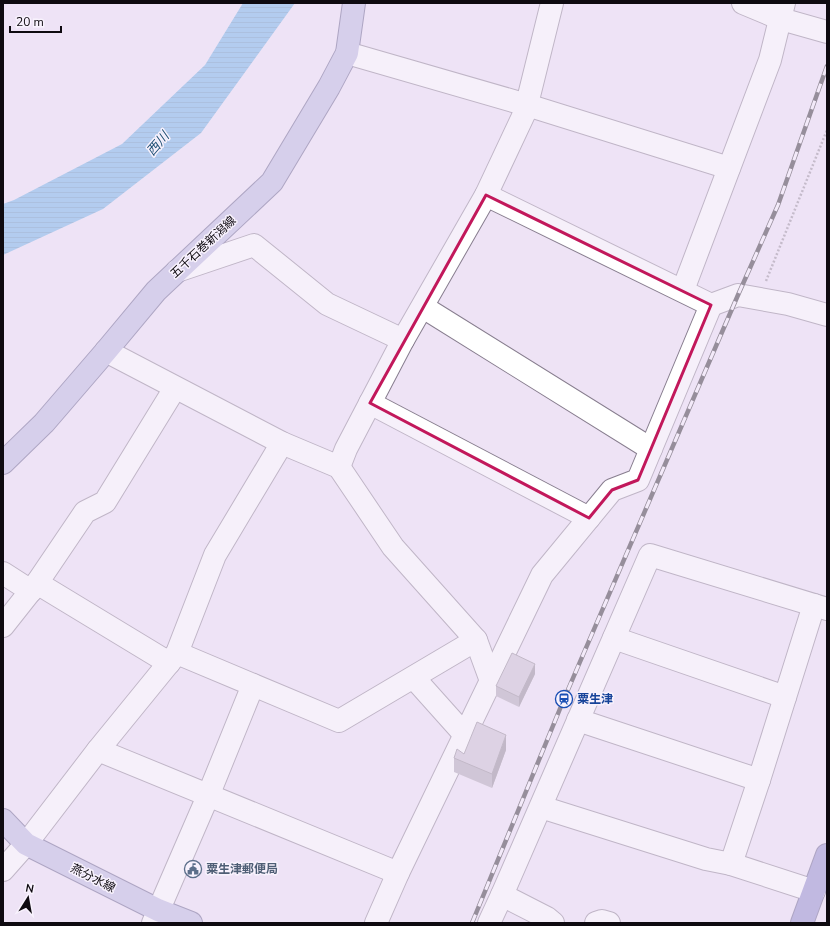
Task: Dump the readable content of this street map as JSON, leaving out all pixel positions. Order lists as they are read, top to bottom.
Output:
{
  "streets": {
    "main road": ["五千石巻新潟線", "燕分水線"]
  },
  "water": ["西川"],
  "places": {
    "station": ["粟生津"],
    "public building": ["粟生津郵便局"]
  },
  "scale_bar": "20 m",
  "north": "top"
}
